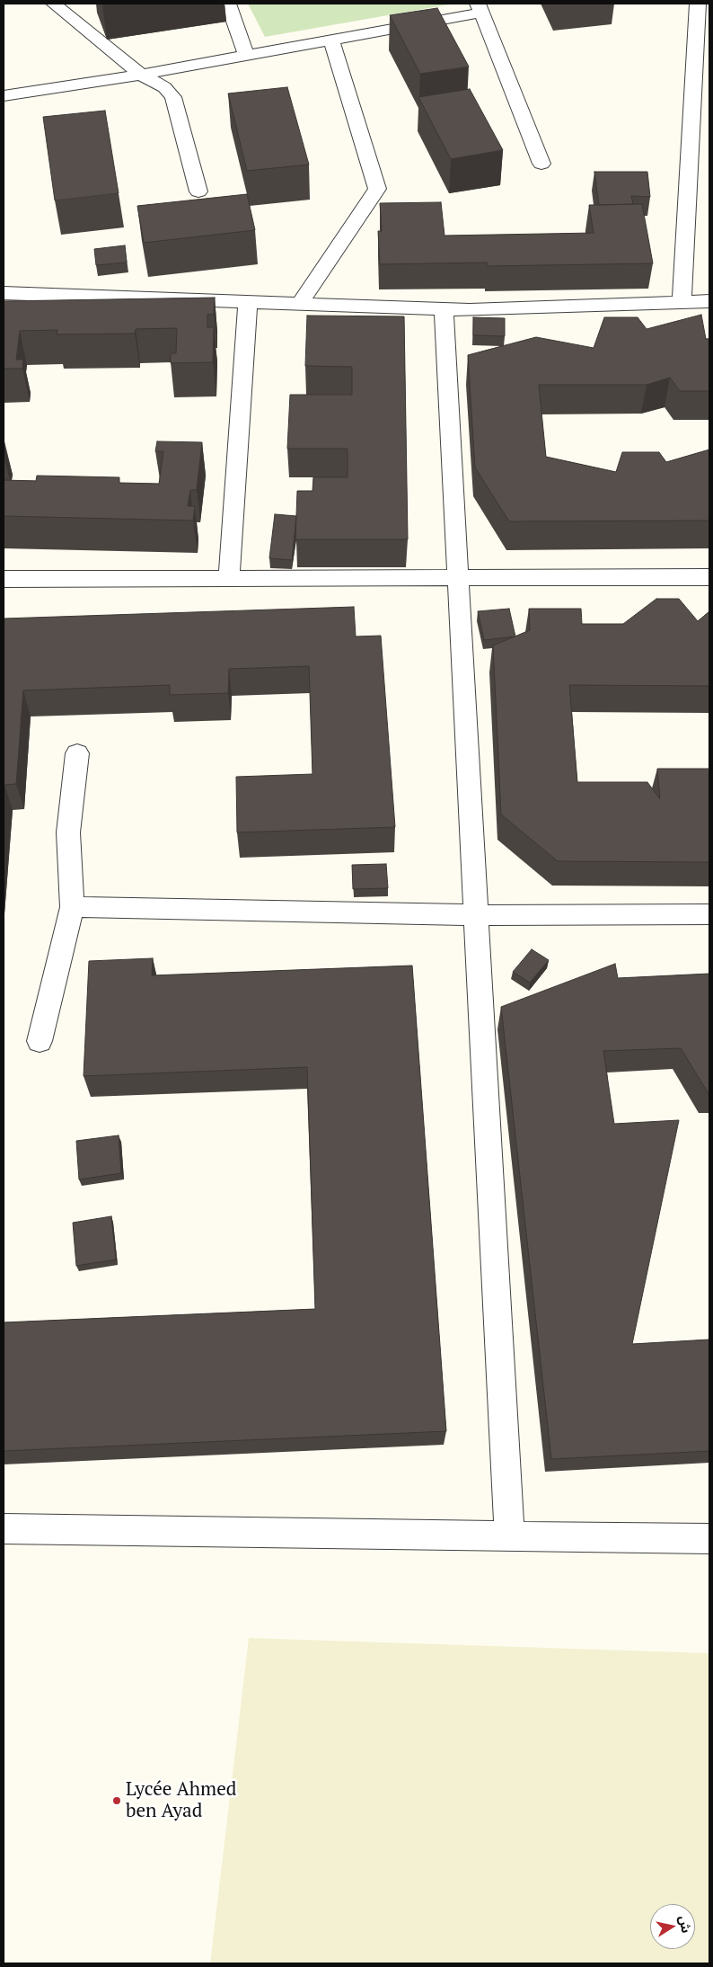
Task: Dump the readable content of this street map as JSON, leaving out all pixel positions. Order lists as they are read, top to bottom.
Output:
{
  "places": ["Lycée Ahmed ben Ayad"],
  "north": "right"
}
